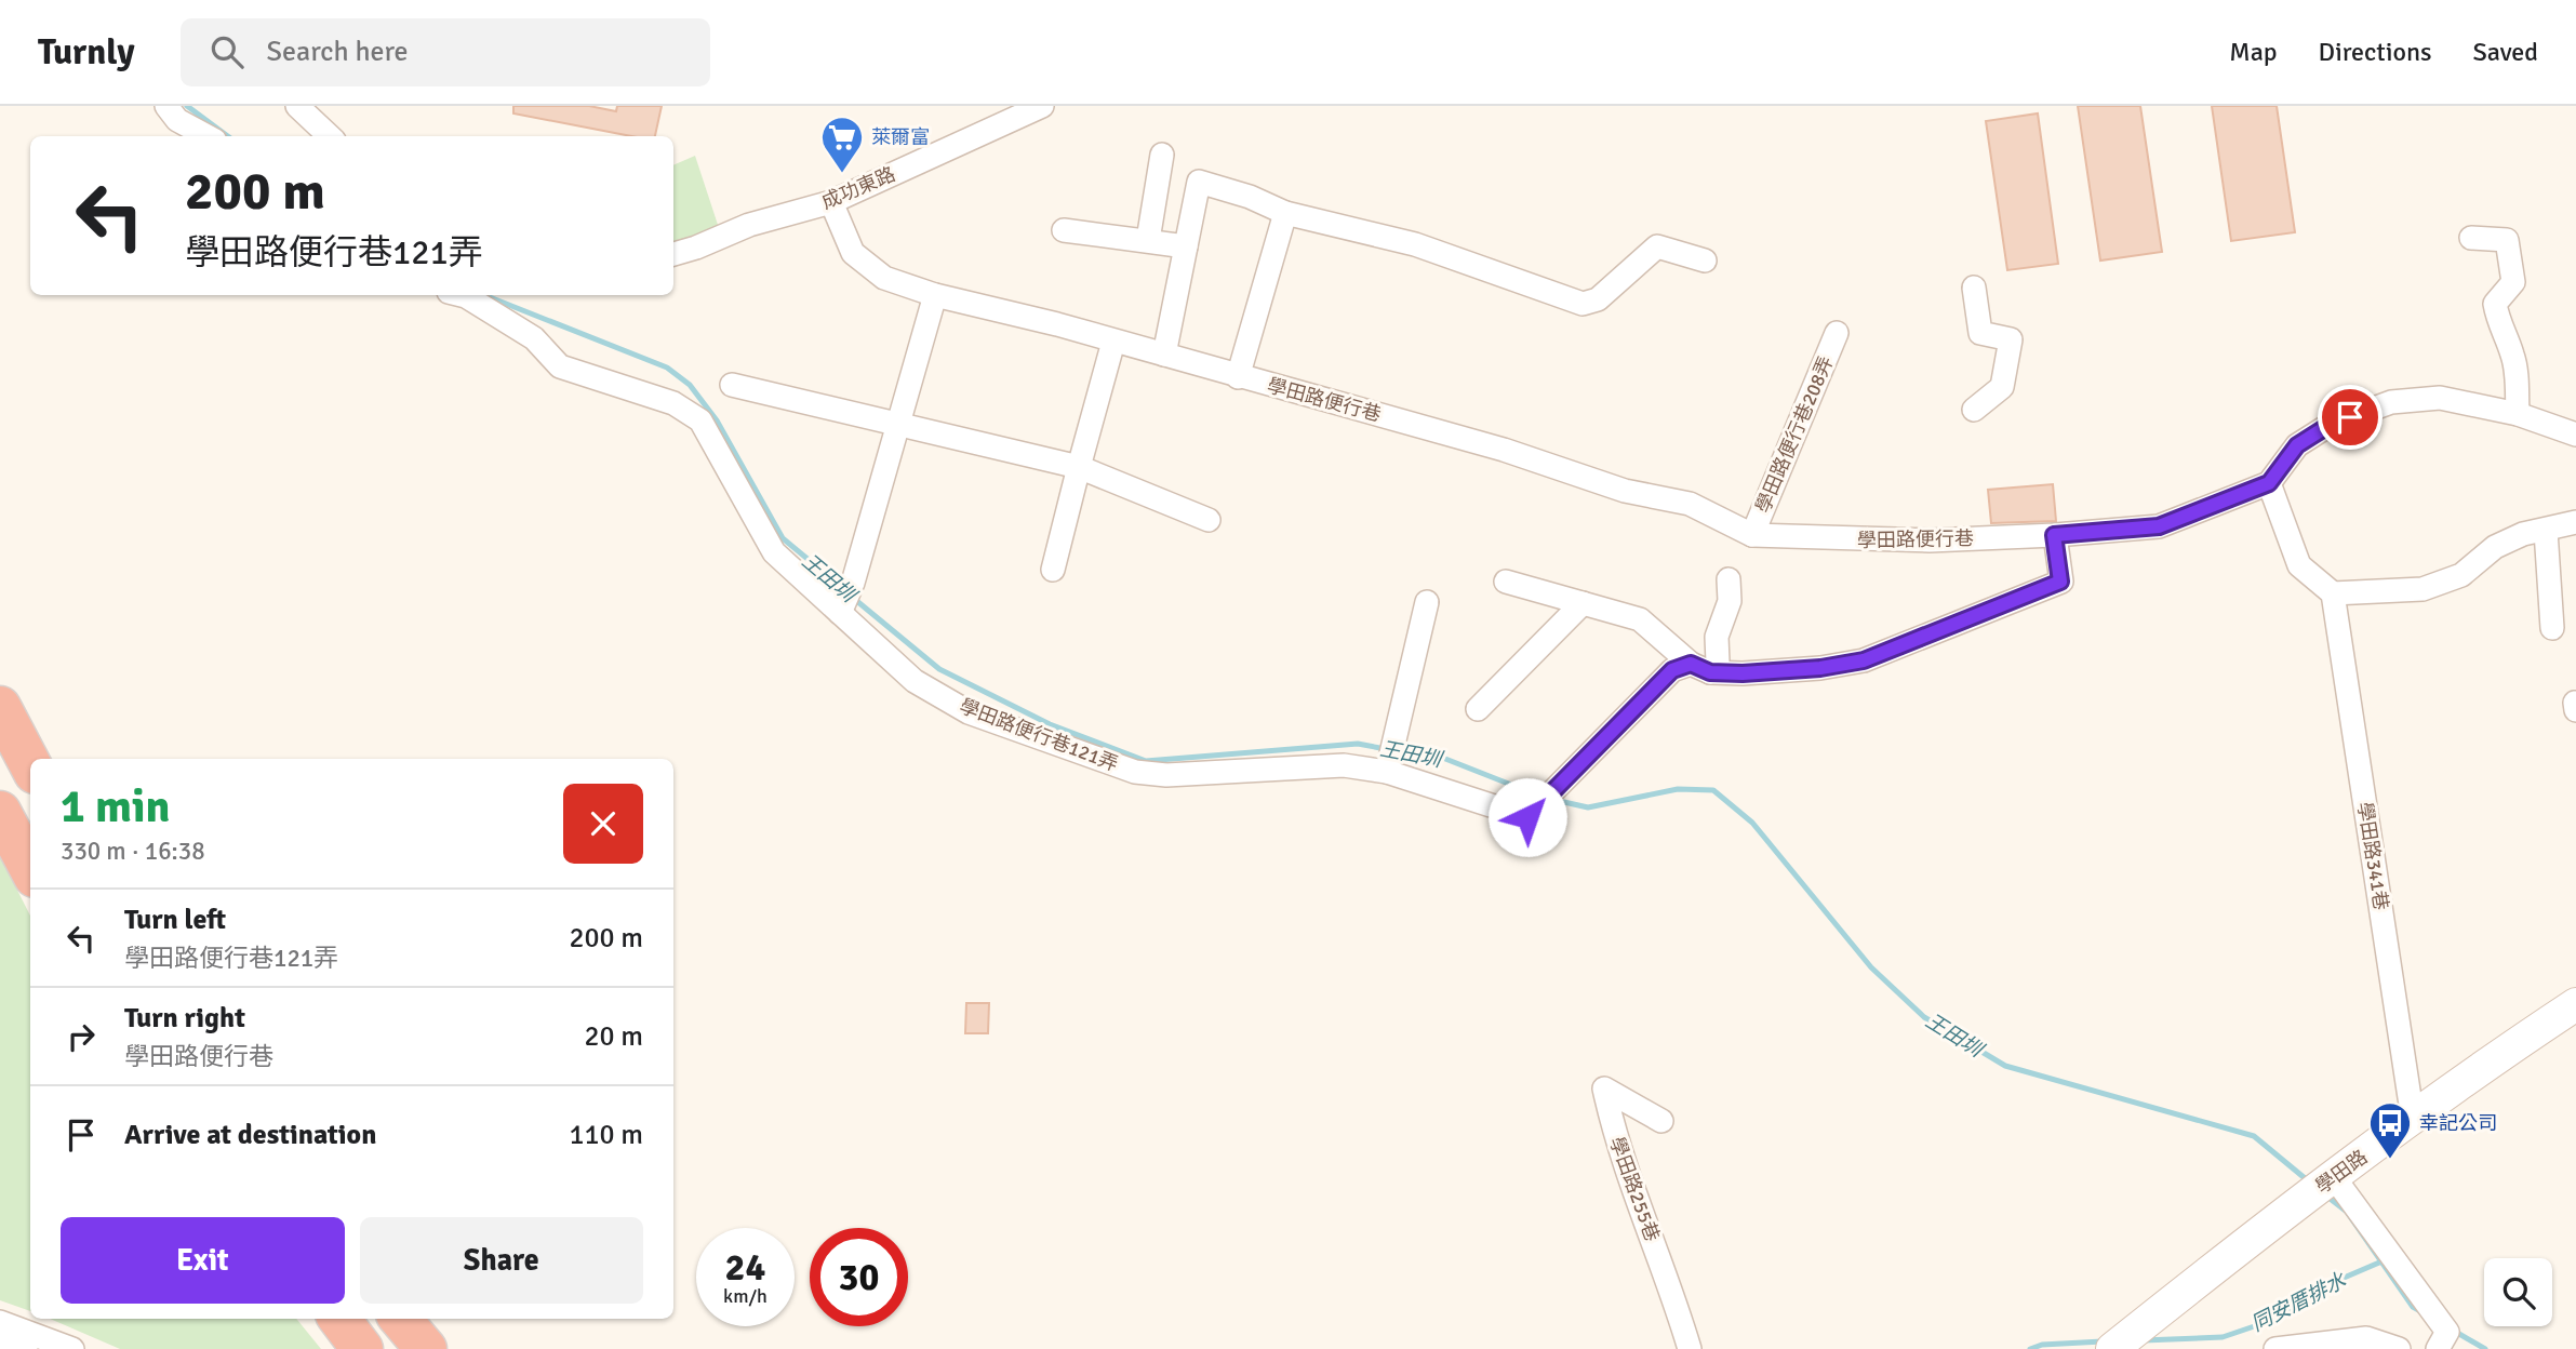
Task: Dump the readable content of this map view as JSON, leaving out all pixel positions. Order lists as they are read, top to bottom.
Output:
{
  "streets": {
    "main road": ["學田路"],
    "street": [
      "成功東路",
      "學田路便行巷",
      "學田路便行巷208弄",
      "學田路便行巷121弄",
      "學田路341巷",
      "學田路255巷"
    ]
  },
  "crossings": [
    ["成功東路", "學田路便行巷"],
    ["學田路便行巷", "學田路便行巷208弄"],
    ["學田路341巷", "學田路"]
  ],
  "water": ["王田圳", "同安厝排水"],
  "places": {
    "supermarket": ["萊爾富"],
    "bus stop": ["幸記公司"]
  },
  "page": {
    "header": "Turnly",
    "search": "Search here",
    "nav": ["Map", "Directions", "Saved"],
    "turn": ["200 m", "學田路便行巷121弄"],
    "heading": ["1 min", "330 m · 16:38"],
    "list": [
      {
        "name": "Turn left",
        "note": "學田路便行巷121弄",
        "value": "200 m"
      },
      {
        "name": "Turn right",
        "note": "學田路便行巷",
        "value": "20 m"
      },
      {
        "name": "Arrive at destination",
        "value": "110 m"
      }
    ],
    "buttons": ["Exit", "Share"],
    "speed": "24 km/h",
    "limit": "30"
  }
}
